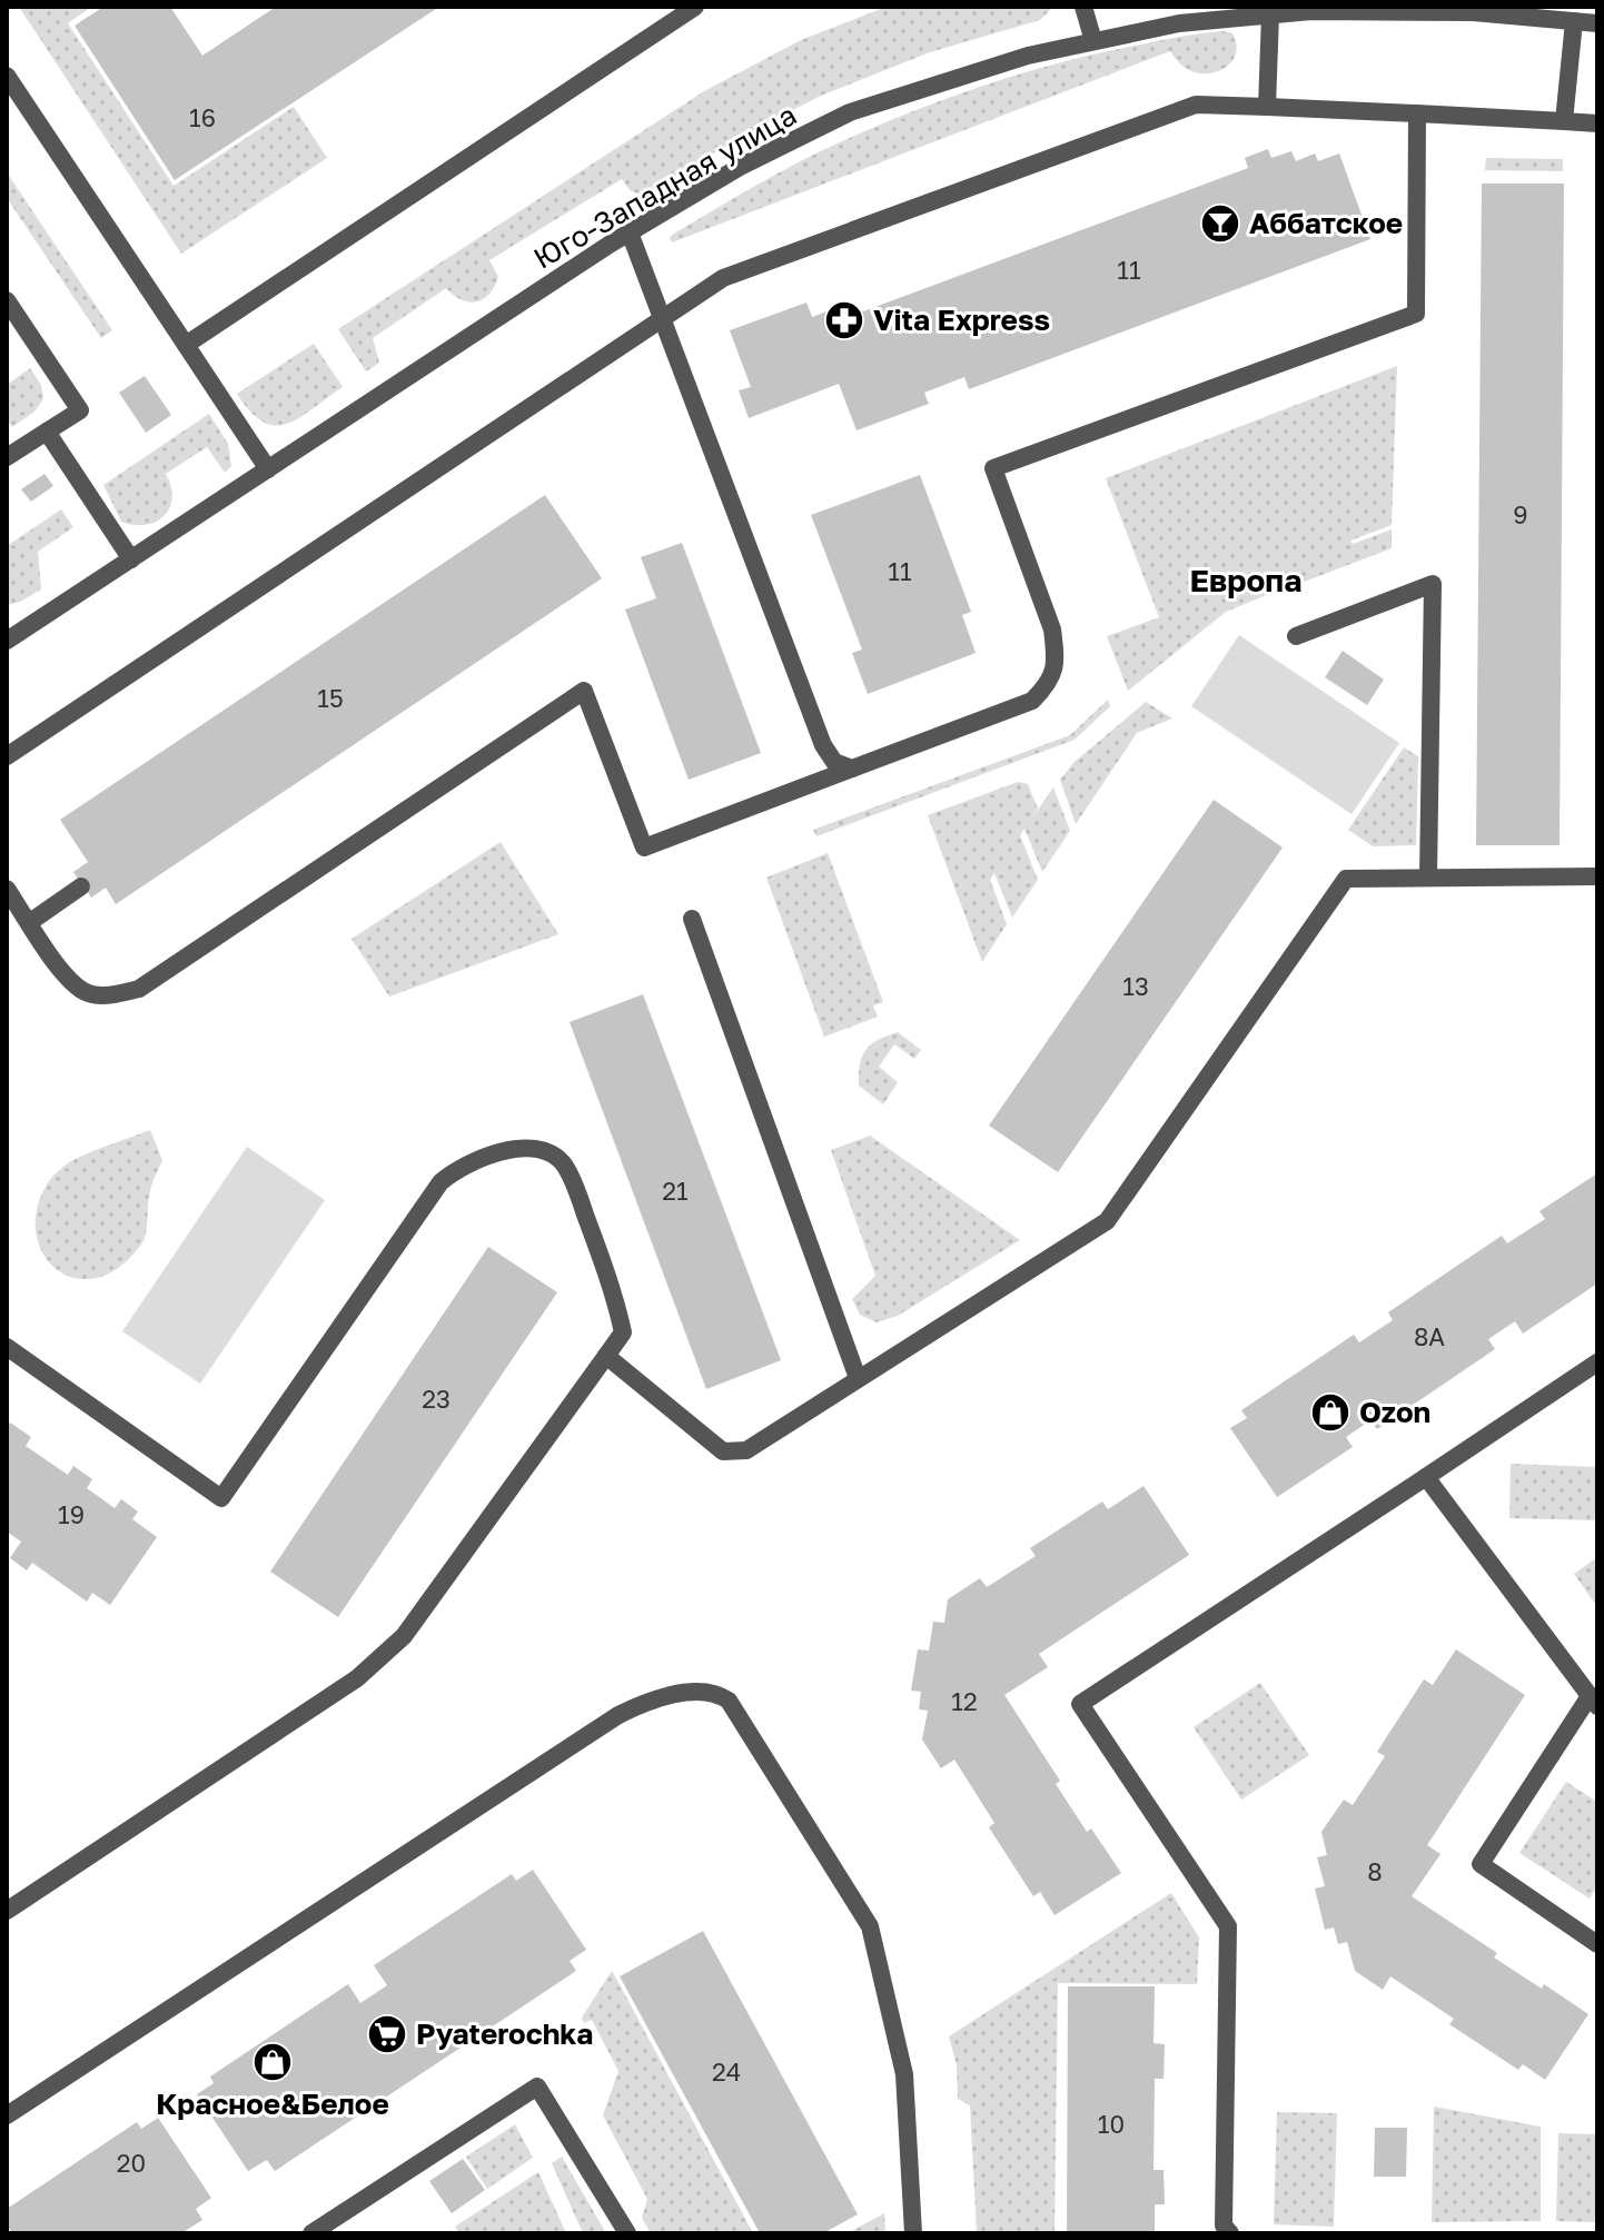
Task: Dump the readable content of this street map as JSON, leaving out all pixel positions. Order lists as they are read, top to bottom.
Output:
{
  "streets": {
    "street": ["Юго-Западная улица"]
  },
  "districts": ["Европа"],
  "places": {
    "bar": ["Аббатское"],
    "pharmacy": ["Vita Express"],
    "shop": ["Ozon", "Красное&Белое"],
    "supermarket": ["Pyaterochka"]
  },
  "house_numbers": [
    "16",
    "11",
    "9",
    "11",
    "15",
    "13",
    "21",
    "8А",
    "23",
    "19",
    "12",
    "8",
    "24",
    "10",
    "20"
  ]
}
